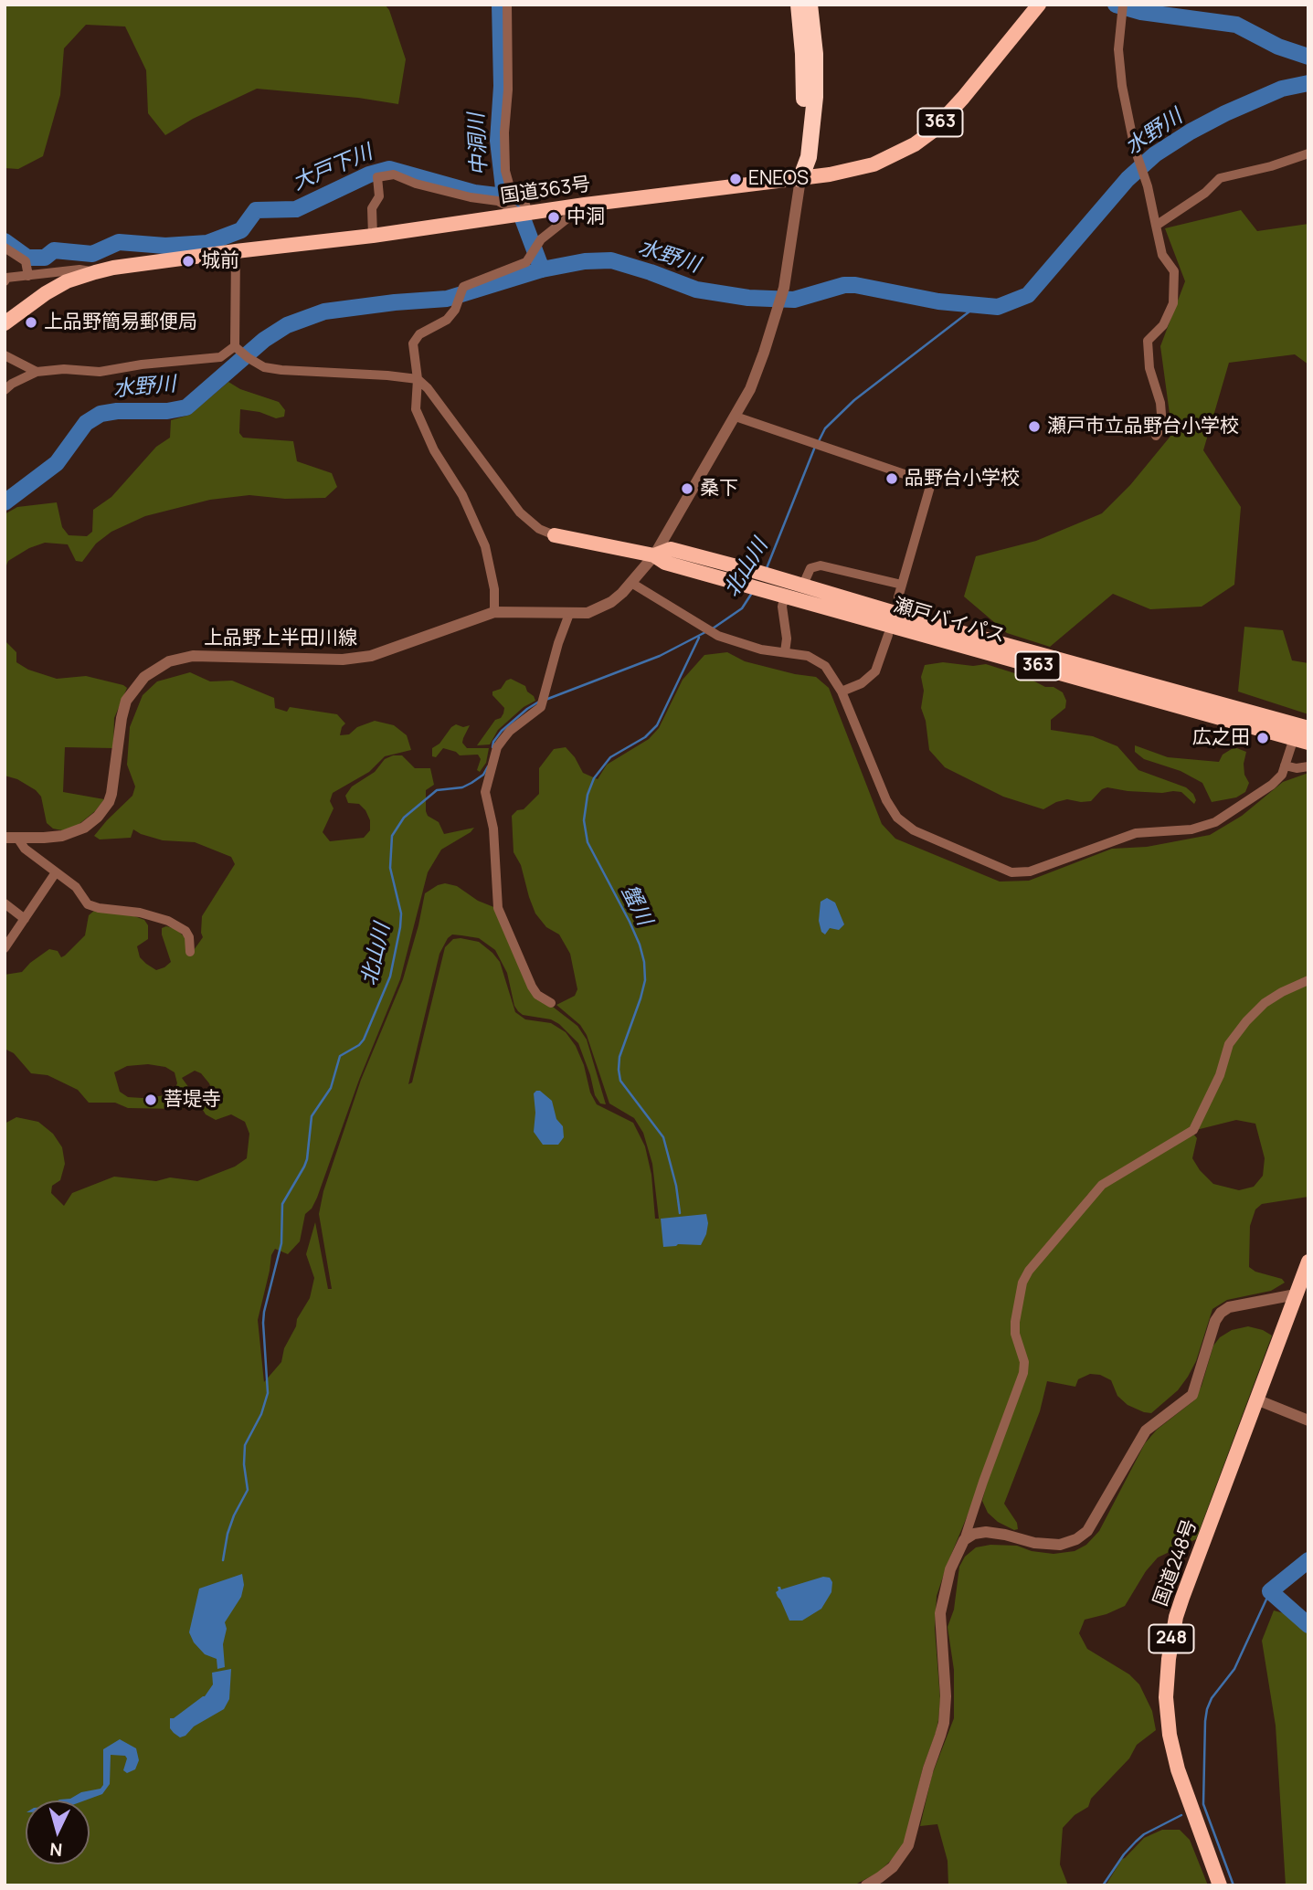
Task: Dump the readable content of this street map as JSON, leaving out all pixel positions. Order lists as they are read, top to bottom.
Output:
{
  "streets": {
    "highway": [
      "363",
      "国道363号",
      "瀬戸バイパス",
      "国道248号",
      "248"
    ],
    "street": ["上品野上半田川線"]
  },
  "crossings": [
    ["国道363号", "上品野上半田川線"],
    ["瀬戸バイパス", "上品野上半田川線"]
  ],
  "water": [
    "水野川",
    "中洞川",
    "大戸下川",
    "北山川",
    "蟹川"
  ],
  "places": [
    "ENEOS",
    "中洞",
    "城前",
    "上品野簡易郵便局",
    "瀬戸市立品野台小学校",
    "品野台小学校",
    "桑下",
    "広之田",
    "菩堤寺"
  ],
  "north": "bottom"
}
